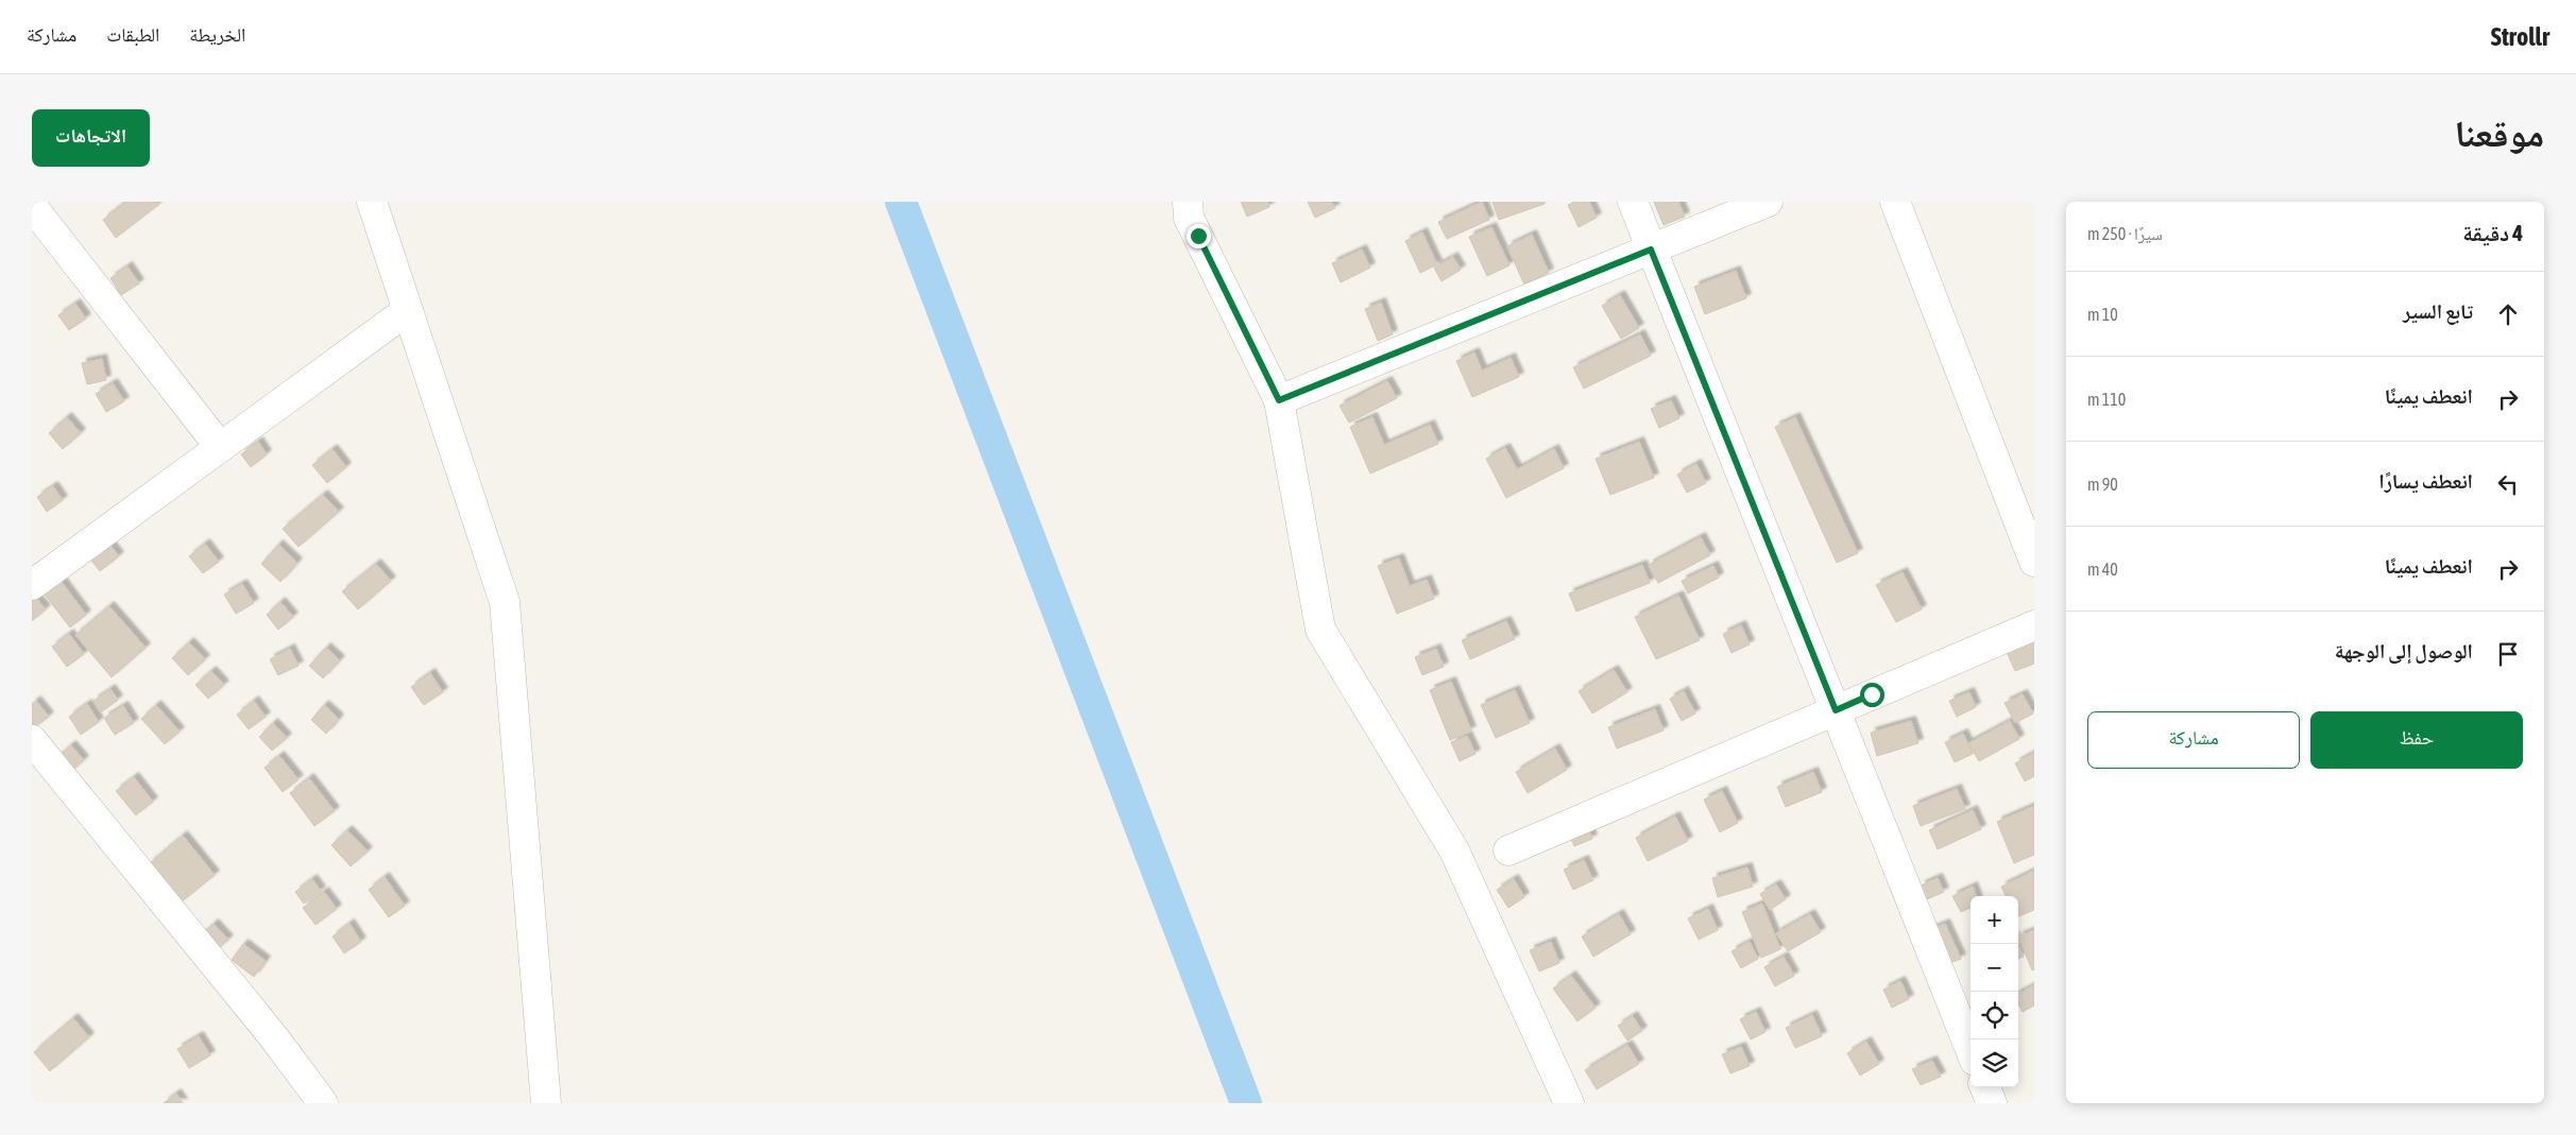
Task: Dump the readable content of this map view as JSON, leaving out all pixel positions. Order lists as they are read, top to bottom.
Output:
{
  "page": {
    "header": "Strollr",
    "nav": ["الخريطة", "الطبقات", "مشاركة"],
    "title": "موقعنا",
    "buttons": [
      "الاتجاهات",
      ["حفظ", "مشاركة"]
    ],
    "heading": ["4 دقيقة", "سيرًا · 250 m"],
    "list": [
      ["تابع السير", "10 m"],
      ["انعطف يمينًا", "110 m"],
      ["انعطف يسارًا", "90 m"],
      ["انعطف يمينًا", "40 m"],
      "الوصول إلى الوجهة"
    ],
    "map_buttons": ["+", "−"]
  }
}
